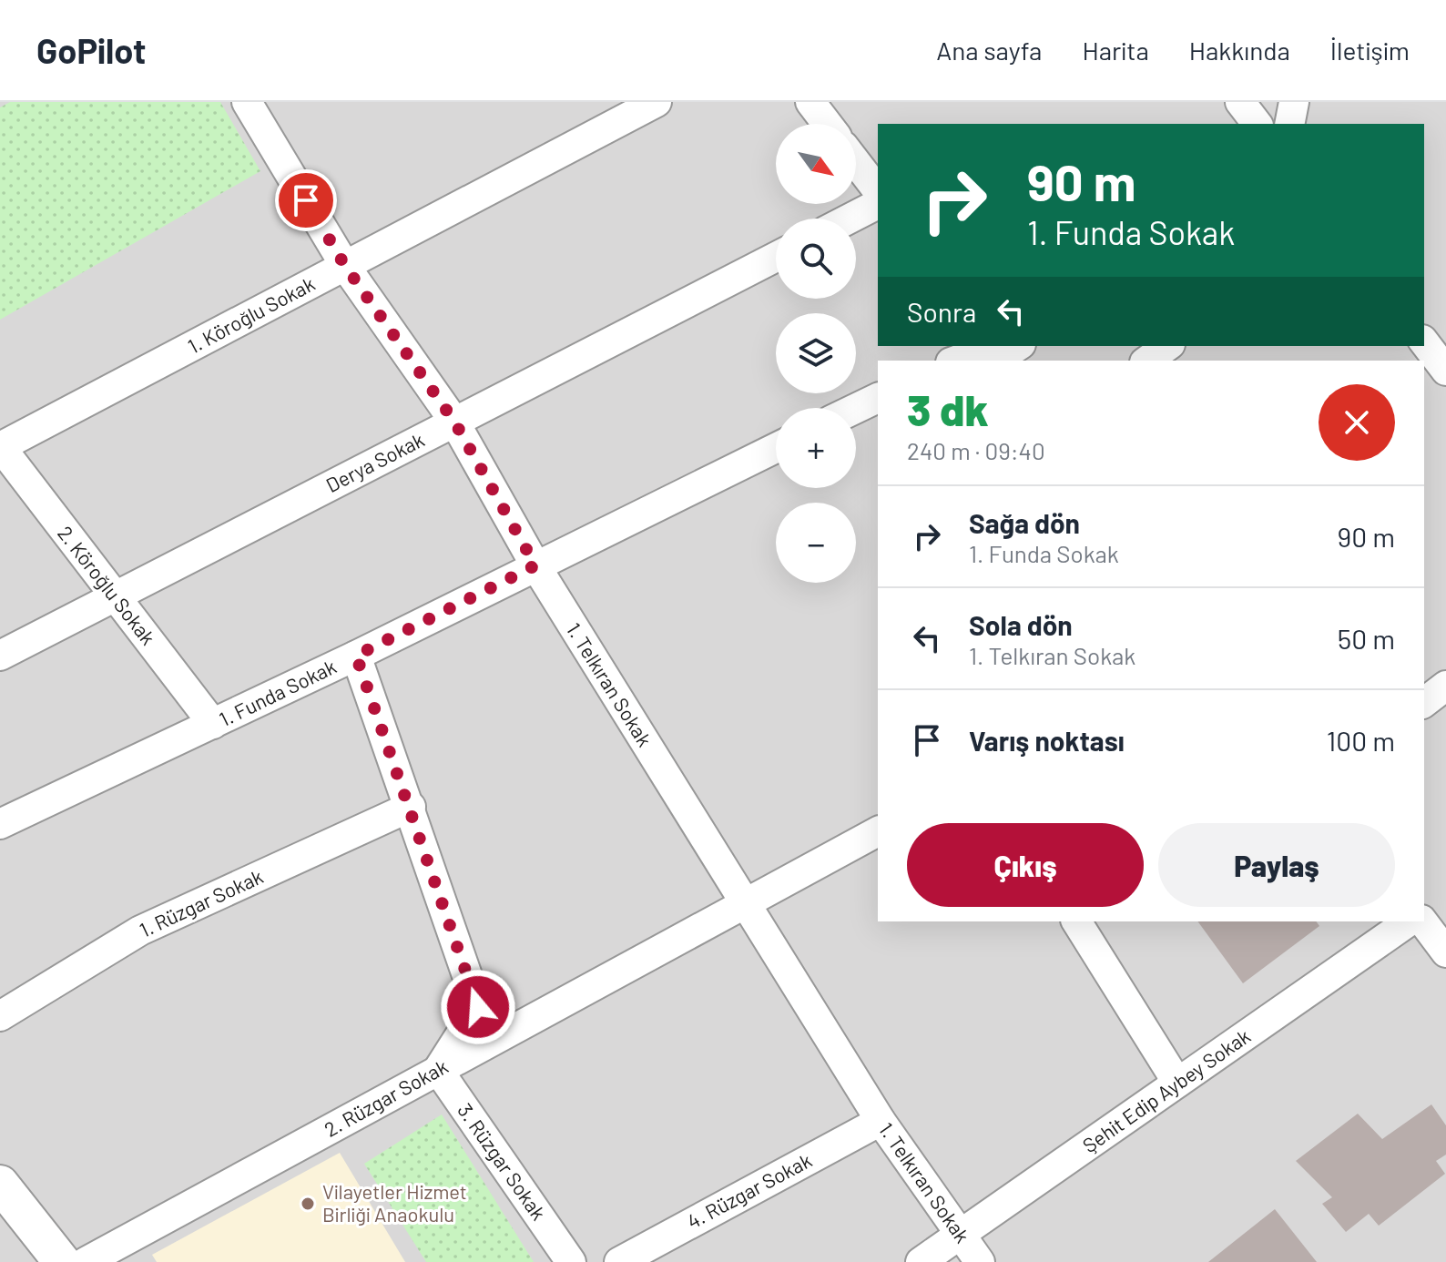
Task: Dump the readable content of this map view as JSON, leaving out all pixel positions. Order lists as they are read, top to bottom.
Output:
{
  "streets": {
    "street": [
      "1. Köroğlu Sokak",
      "Derya Sokak",
      "2. Köroğlu Sokak",
      "1. Telkıran Sokak",
      "1. Funda Sokak",
      "1. Rüzgar Sokak",
      "Şehit Edip Aybey Sokak",
      "2. Rüzgar Sokak",
      "3. Rüzgar Sokak",
      "4. Rüzgar Sokak"
    ]
  },
  "crossings": [
    ["1. Köroğlu Sokak", "2. Köroğlu Sokak"],
    ["1. Köroğlu Sokak", "1. Telkıran Sokak"],
    ["Derya Sokak", "2. Köroğlu Sokak"],
    ["Derya Sokak", "1. Telkıran Sokak"],
    ["2. Köroğlu Sokak", "1. Funda Sokak"],
    ["1. Telkıran Sokak", "1. Funda Sokak"],
    ["1. Telkıran Sokak", "Şehit Edip Aybey Sokak"],
    ["1. Telkıran Sokak", "2. Rüzgar Sokak"],
    ["1. Telkıran Sokak", "4. Rüzgar Sokak"],
    ["2. Rüzgar Sokak", "3. Rüzgar Sokak"]
  ],
  "places": ["Vilayetler Hizmet Birliği Anaokulu"],
  "north": "bottom right",
  "page": {
    "header": "GoPilot",
    "nav": [
      "Ana sayfa",
      "Harita",
      "Hakkında",
      "İletişim"
    ],
    "map_buttons": ["+", "−"],
    "turn": ["90 m", "1. Funda Sokak"],
    "then": "Sonra",
    "heading": ["3 dk", "240 m · 09:40"],
    "list": [
      {
        "name": "Sağa dön",
        "note": "1. Funda Sokak",
        "value": "90 m"
      },
      {
        "name": "Sola dön",
        "note": "1. Telkıran Sokak",
        "value": "50 m"
      },
      {
        "name": "Varış noktası",
        "value": "100 m"
      }
    ],
    "buttons": ["Çıkış", "Paylaş"]
  }
}
